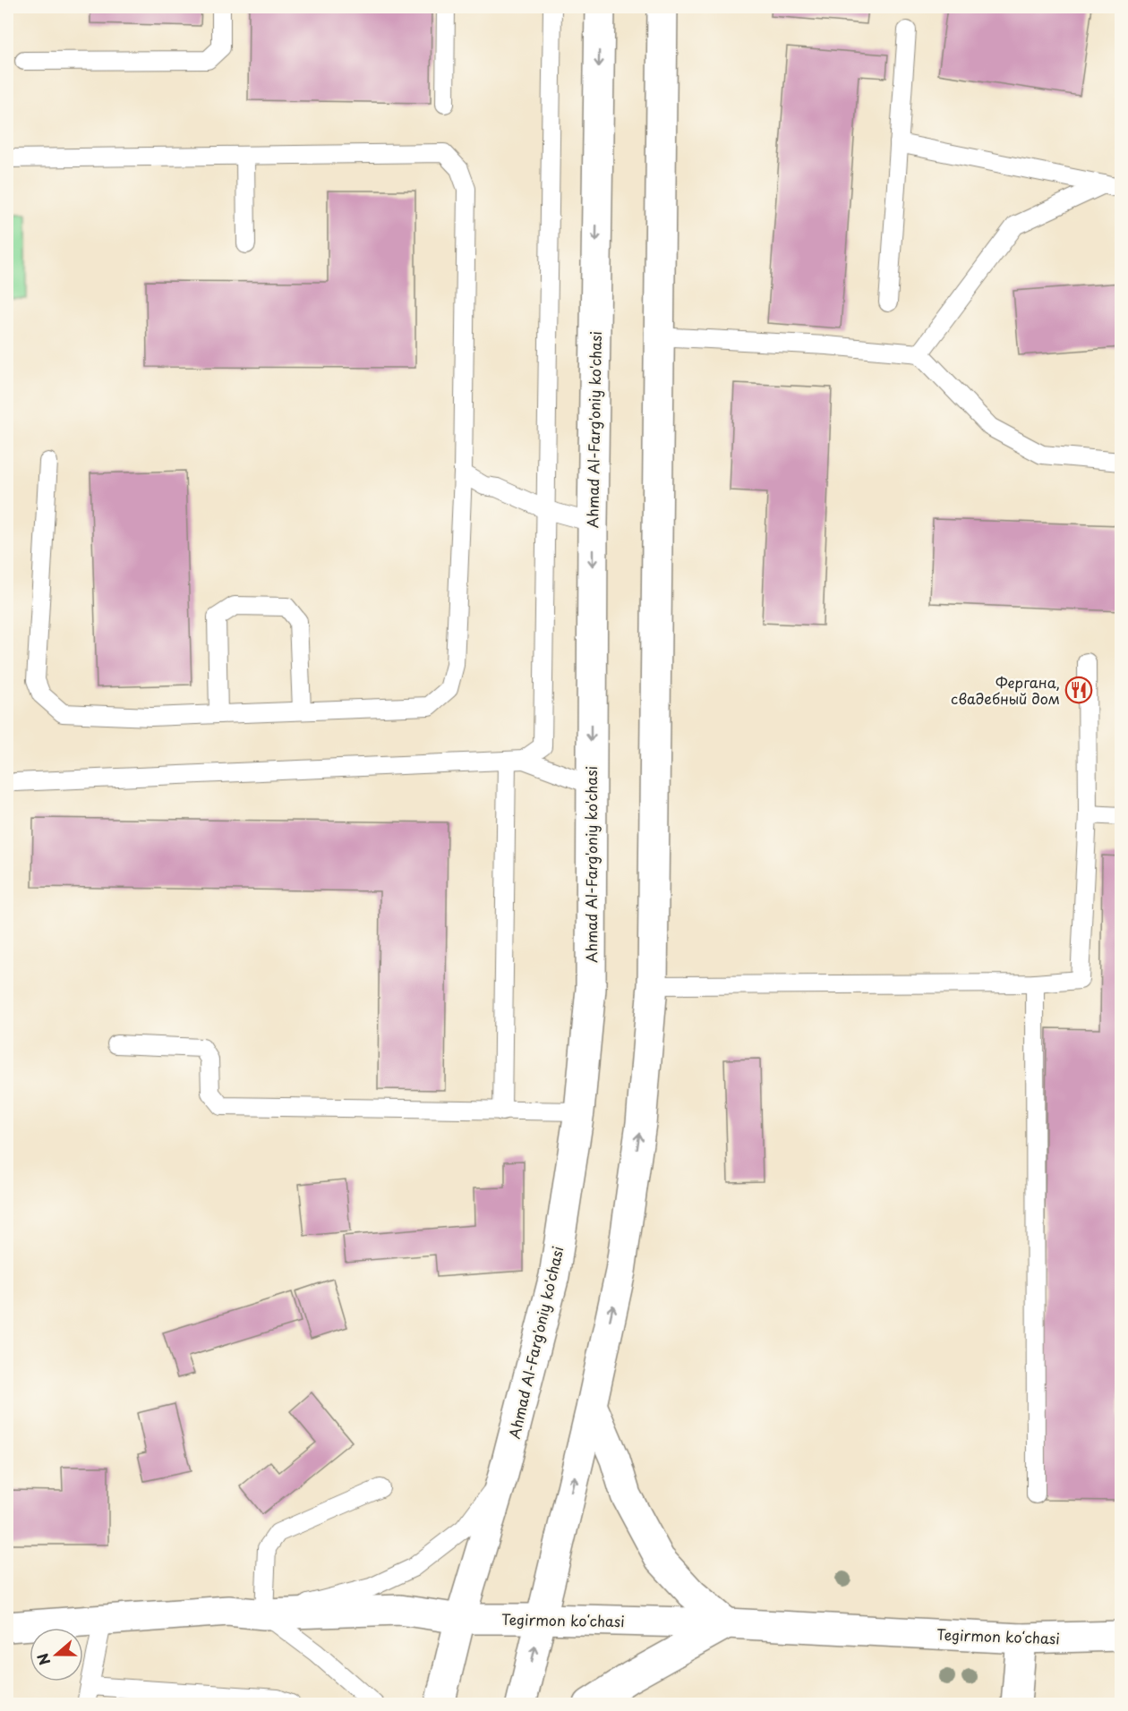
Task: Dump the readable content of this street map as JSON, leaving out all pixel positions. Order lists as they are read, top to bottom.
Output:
{
  "streets": {
    "main road": ["Ahmad Al-Farg'oniy ko'chasi", "Tegirmon koʻchasi"]
  },
  "crossings": [
    ["Ahmad Al-Farg'oniy ko'chasi", "Tegirmon koʻchasi"]
  ],
  "places": {
    "restaurant": ["Фергана, свадебный дом"]
  },
  "north": "left"
}
